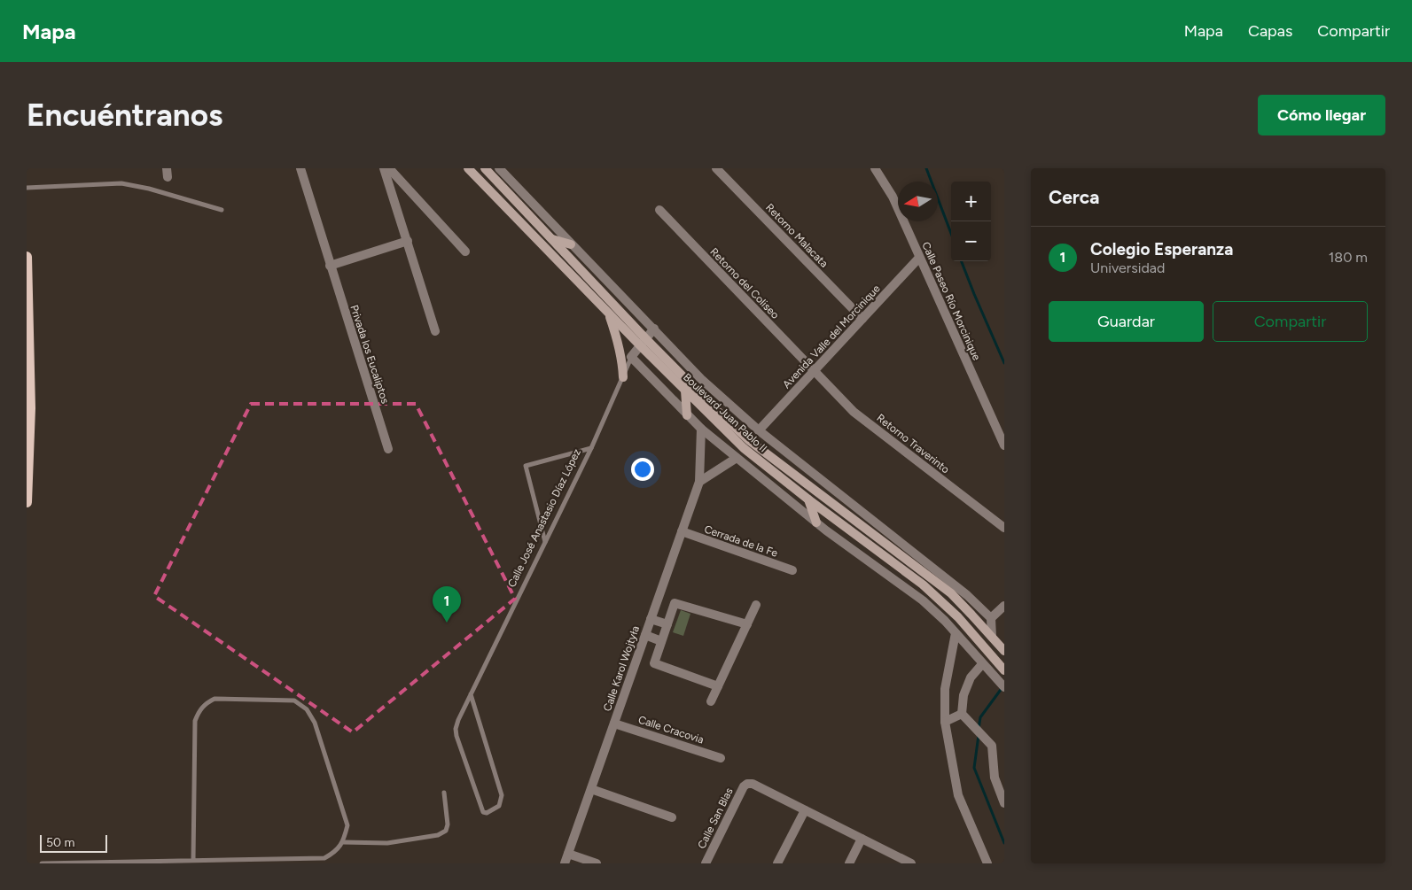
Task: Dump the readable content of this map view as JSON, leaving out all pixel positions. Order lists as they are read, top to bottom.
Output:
{
  "streets": {
    "main road": ["Boulevard Juan Pablo II"],
    "street": [
      "Retorno Malacata",
      "Retorno del Coliseo",
      "Calle Paseo Río Morcinique",
      "Avenida Valle del Morcinique",
      "Privada los Eucaliptos",
      "Retorno Traverinto",
      "Calle José Anastasio Díaz López",
      "Cerrada de la Fe",
      "Calle Karol Wojtyła",
      "Calle Cracovia",
      "Calle San Blas"
    ]
  },
  "crossings": [
    ["Retorno Malacata", "Avenida Valle del Morcinique"],
    ["Retorno del Coliseo", "Avenida Valle del Morcinique"],
    ["Retorno del Coliseo", "Retorno Traverinto"],
    ["Calle Paseo Río Morcinique", "Avenida Valle del Morcinique"],
    ["Avenida Valle del Morcinique", "Boulevard Juan Pablo II"],
    ["Avenida Valle del Morcinique", "Retorno Traverinto"],
    ["Boulevard Juan Pablo II", "Calle José Anastasio Díaz López"],
    ["Cerrada de la Fe", "Calle Karol Wojtyła"],
    ["Calle Karol Wojtyła", "Calle Cracovia"]
  ],
  "scale_bar": "50 m",
  "north": "left",
  "page": {
    "header": "Mapa",
    "nav": ["Mapa", "Capas", "Compartir"],
    "buttons": [
      "Cómo llegar",
      ["Guardar", "Compartir"]
    ],
    "title": "Encuéntranos",
    "heading": "Cerca",
    "map_buttons": ["+", "−"],
    "list": [
      {
        "mark": "1",
        "name": "Colegio Esperanza",
        "note": "Universidad",
        "value": "180 m"
      }
    ],
    "pins": "1",
    "scale": "50 m"
  }
}
